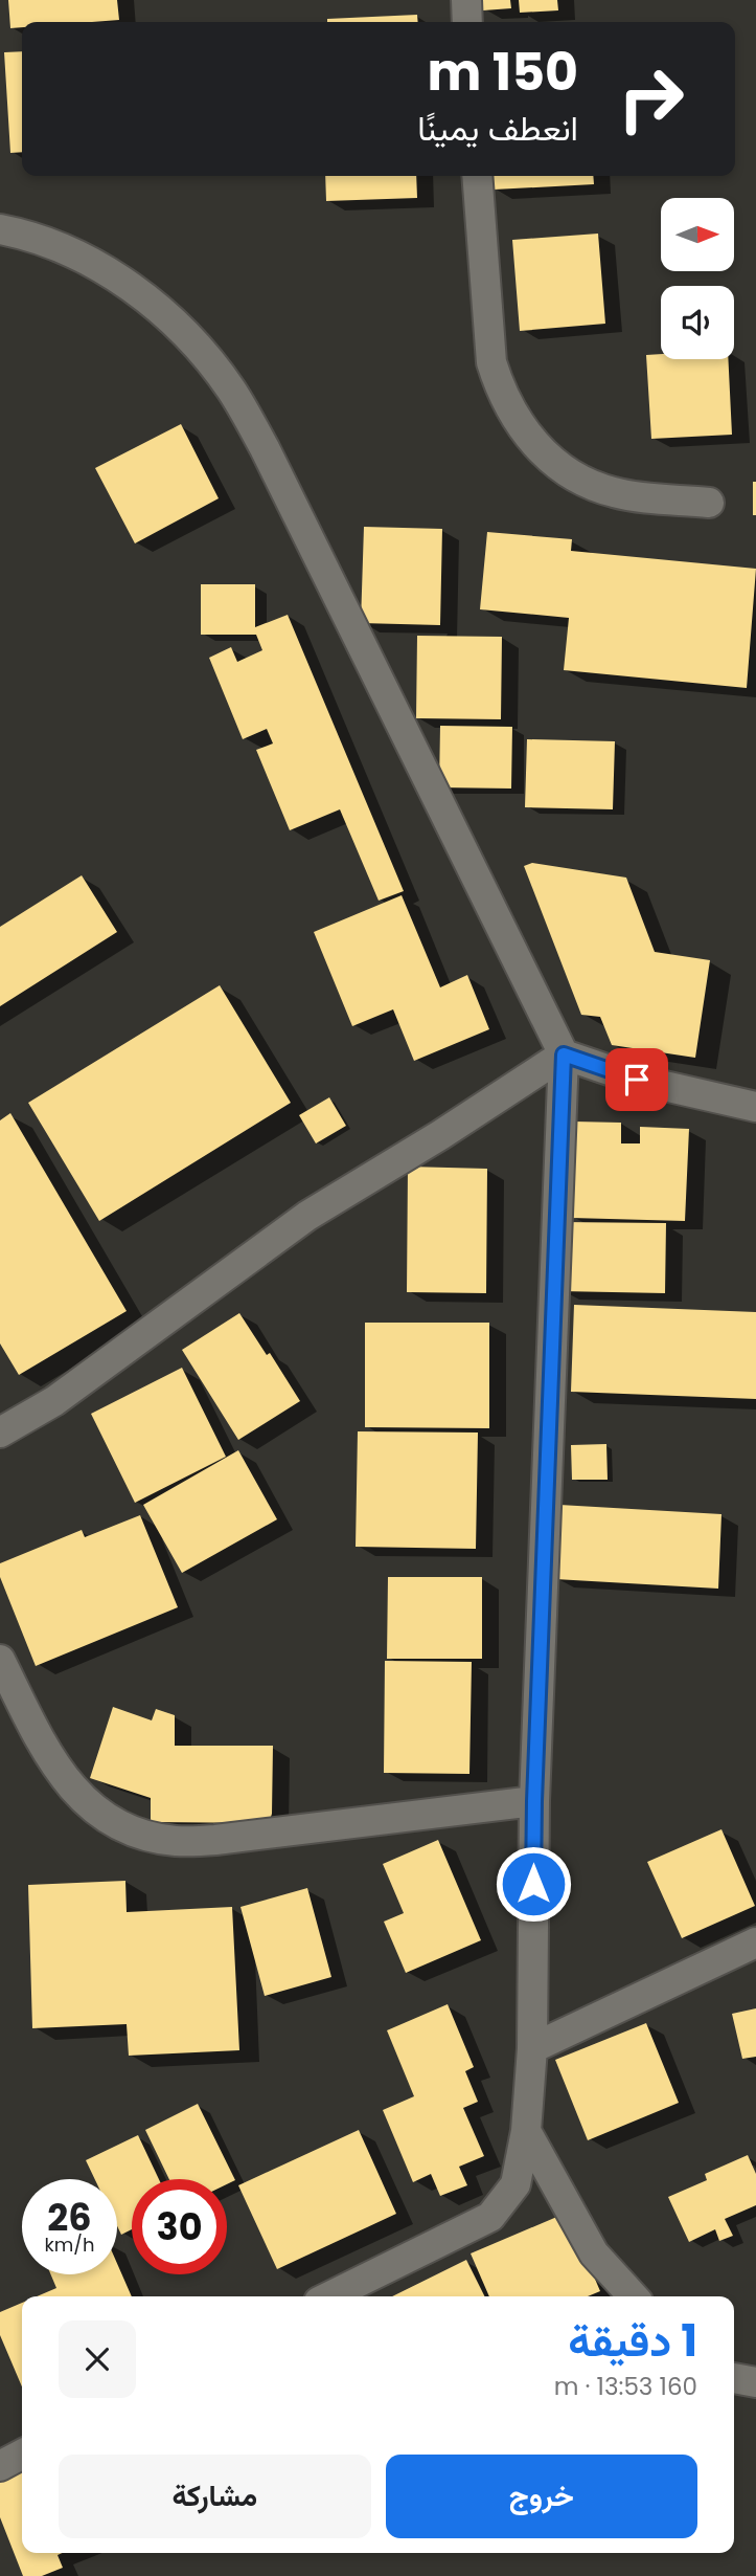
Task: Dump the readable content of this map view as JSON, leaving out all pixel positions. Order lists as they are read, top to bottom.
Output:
{
  "north": "right",
  "page": {
    "turn": ["150 m", "انعطف يمينًا"],
    "speed": "26 km/h",
    "limit": "30",
    "heading": ["1 دقيقة", "160 m · 13:53"],
    "buttons": ["خروج", "مشاركة"]
  }
}
